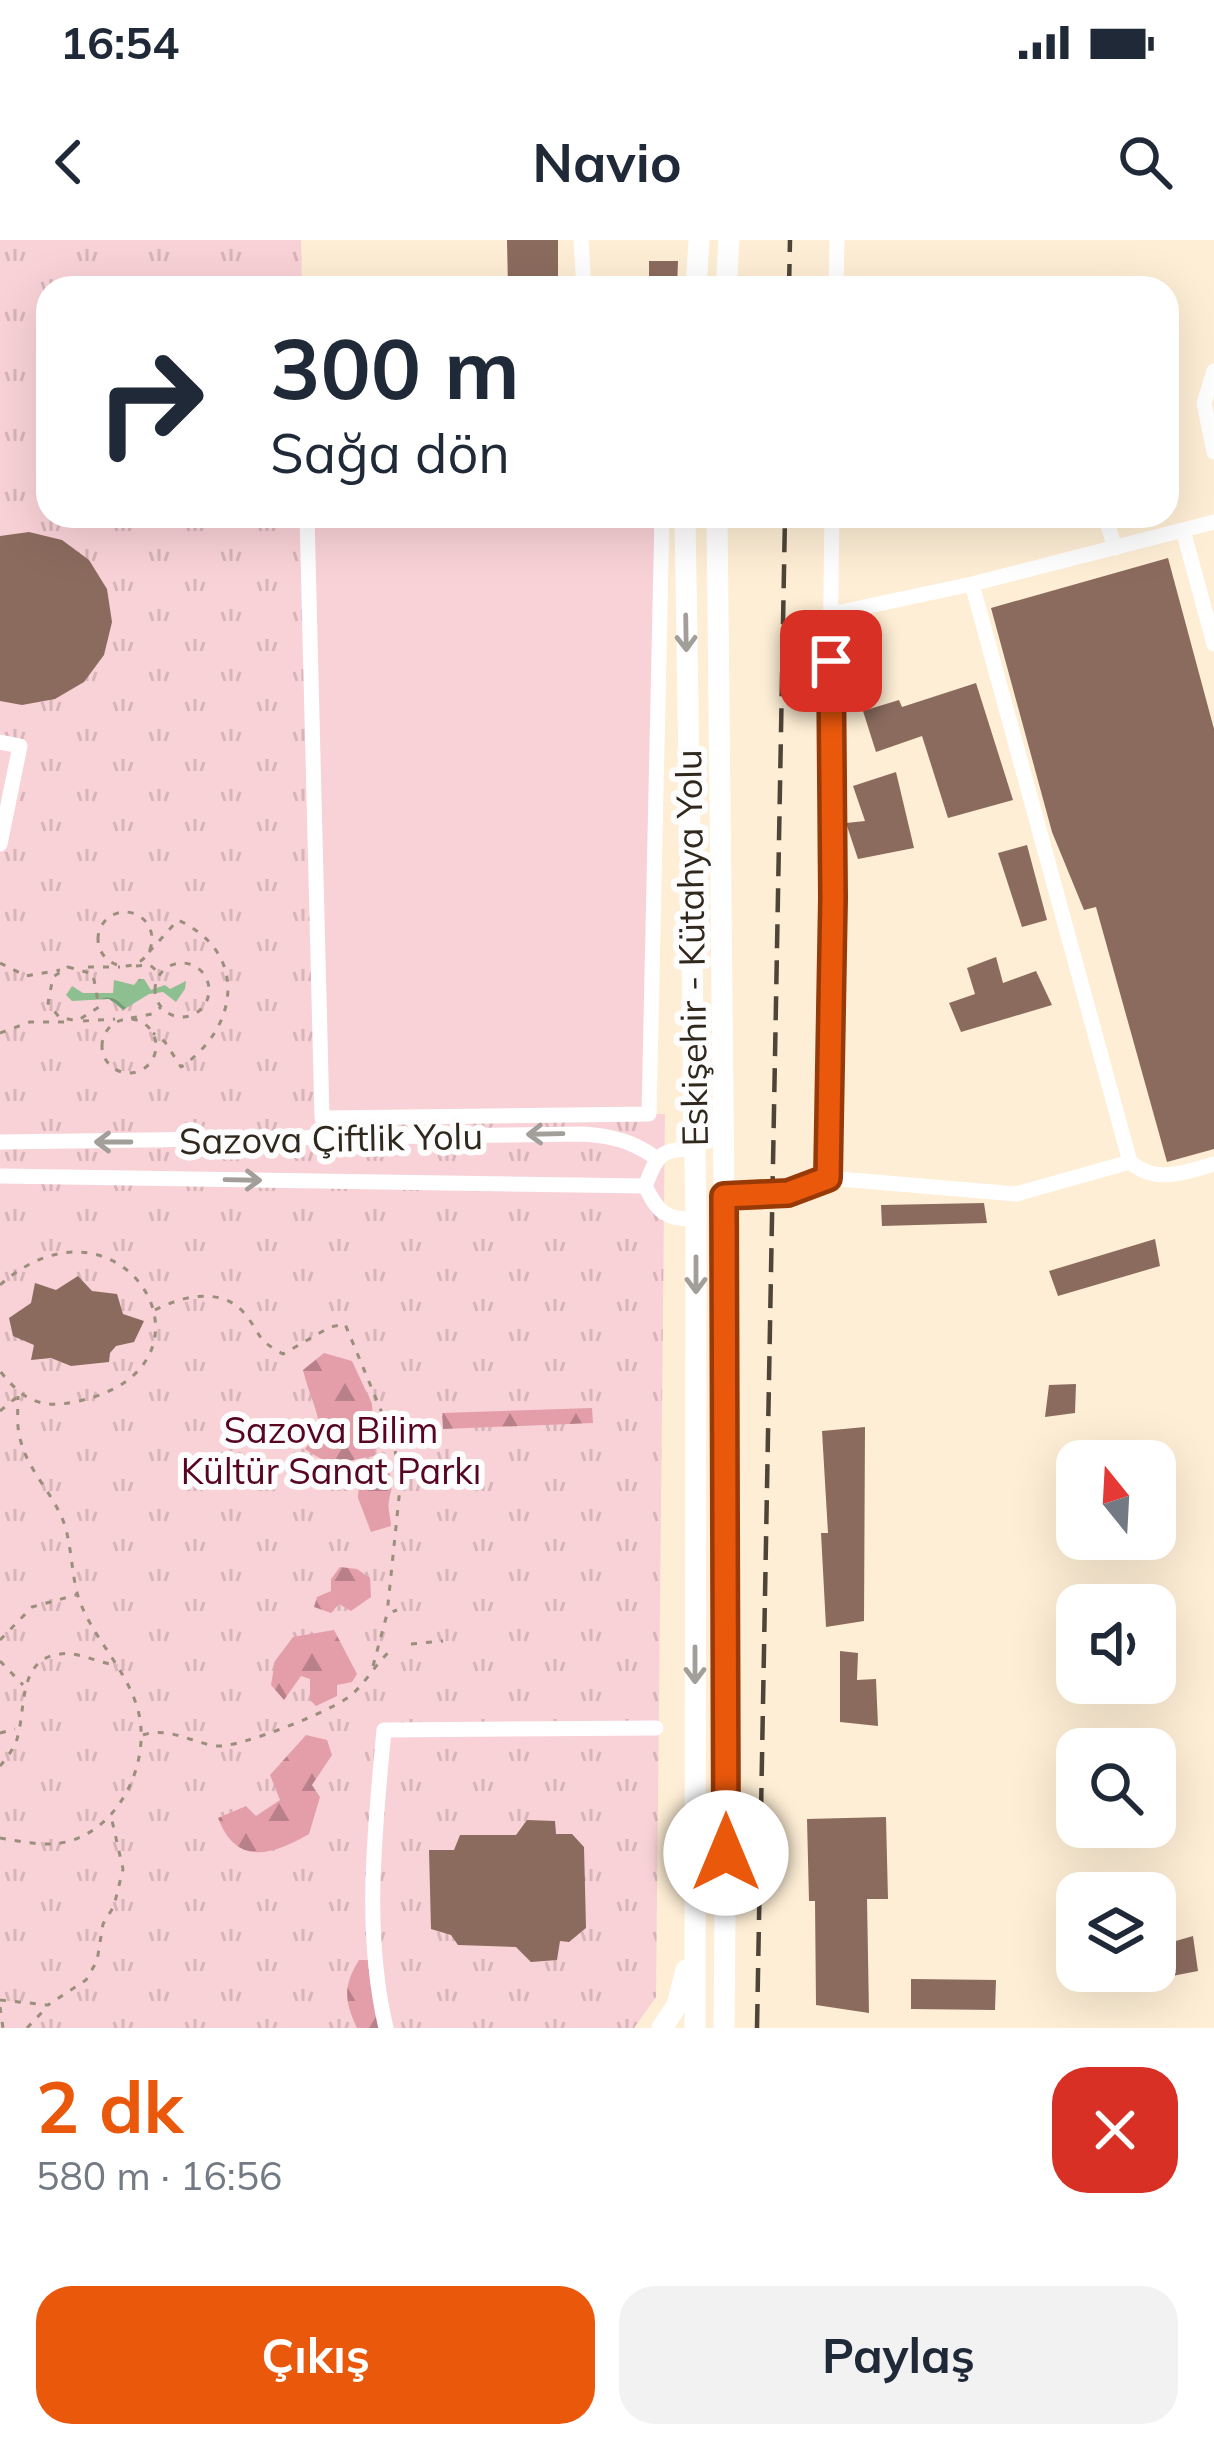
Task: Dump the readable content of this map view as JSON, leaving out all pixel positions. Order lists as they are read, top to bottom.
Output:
{
  "streets": {
    "highway": ["Eskişehir - Kütahya Yolu"],
    "street": ["Sazova Çiftlik Yolu"]
  },
  "parks": ["Sazova Bilim Kültür Sanat Parkı"],
  "north": "top",
  "page": {
    "status": "16:54",
    "header": "Navio",
    "turn": ["300 m", "Sağa dön"],
    "heading": ["2 dk", "580 m · 16:56"],
    "buttons": ["Çıkış", "Paylaş"]
  }
}
